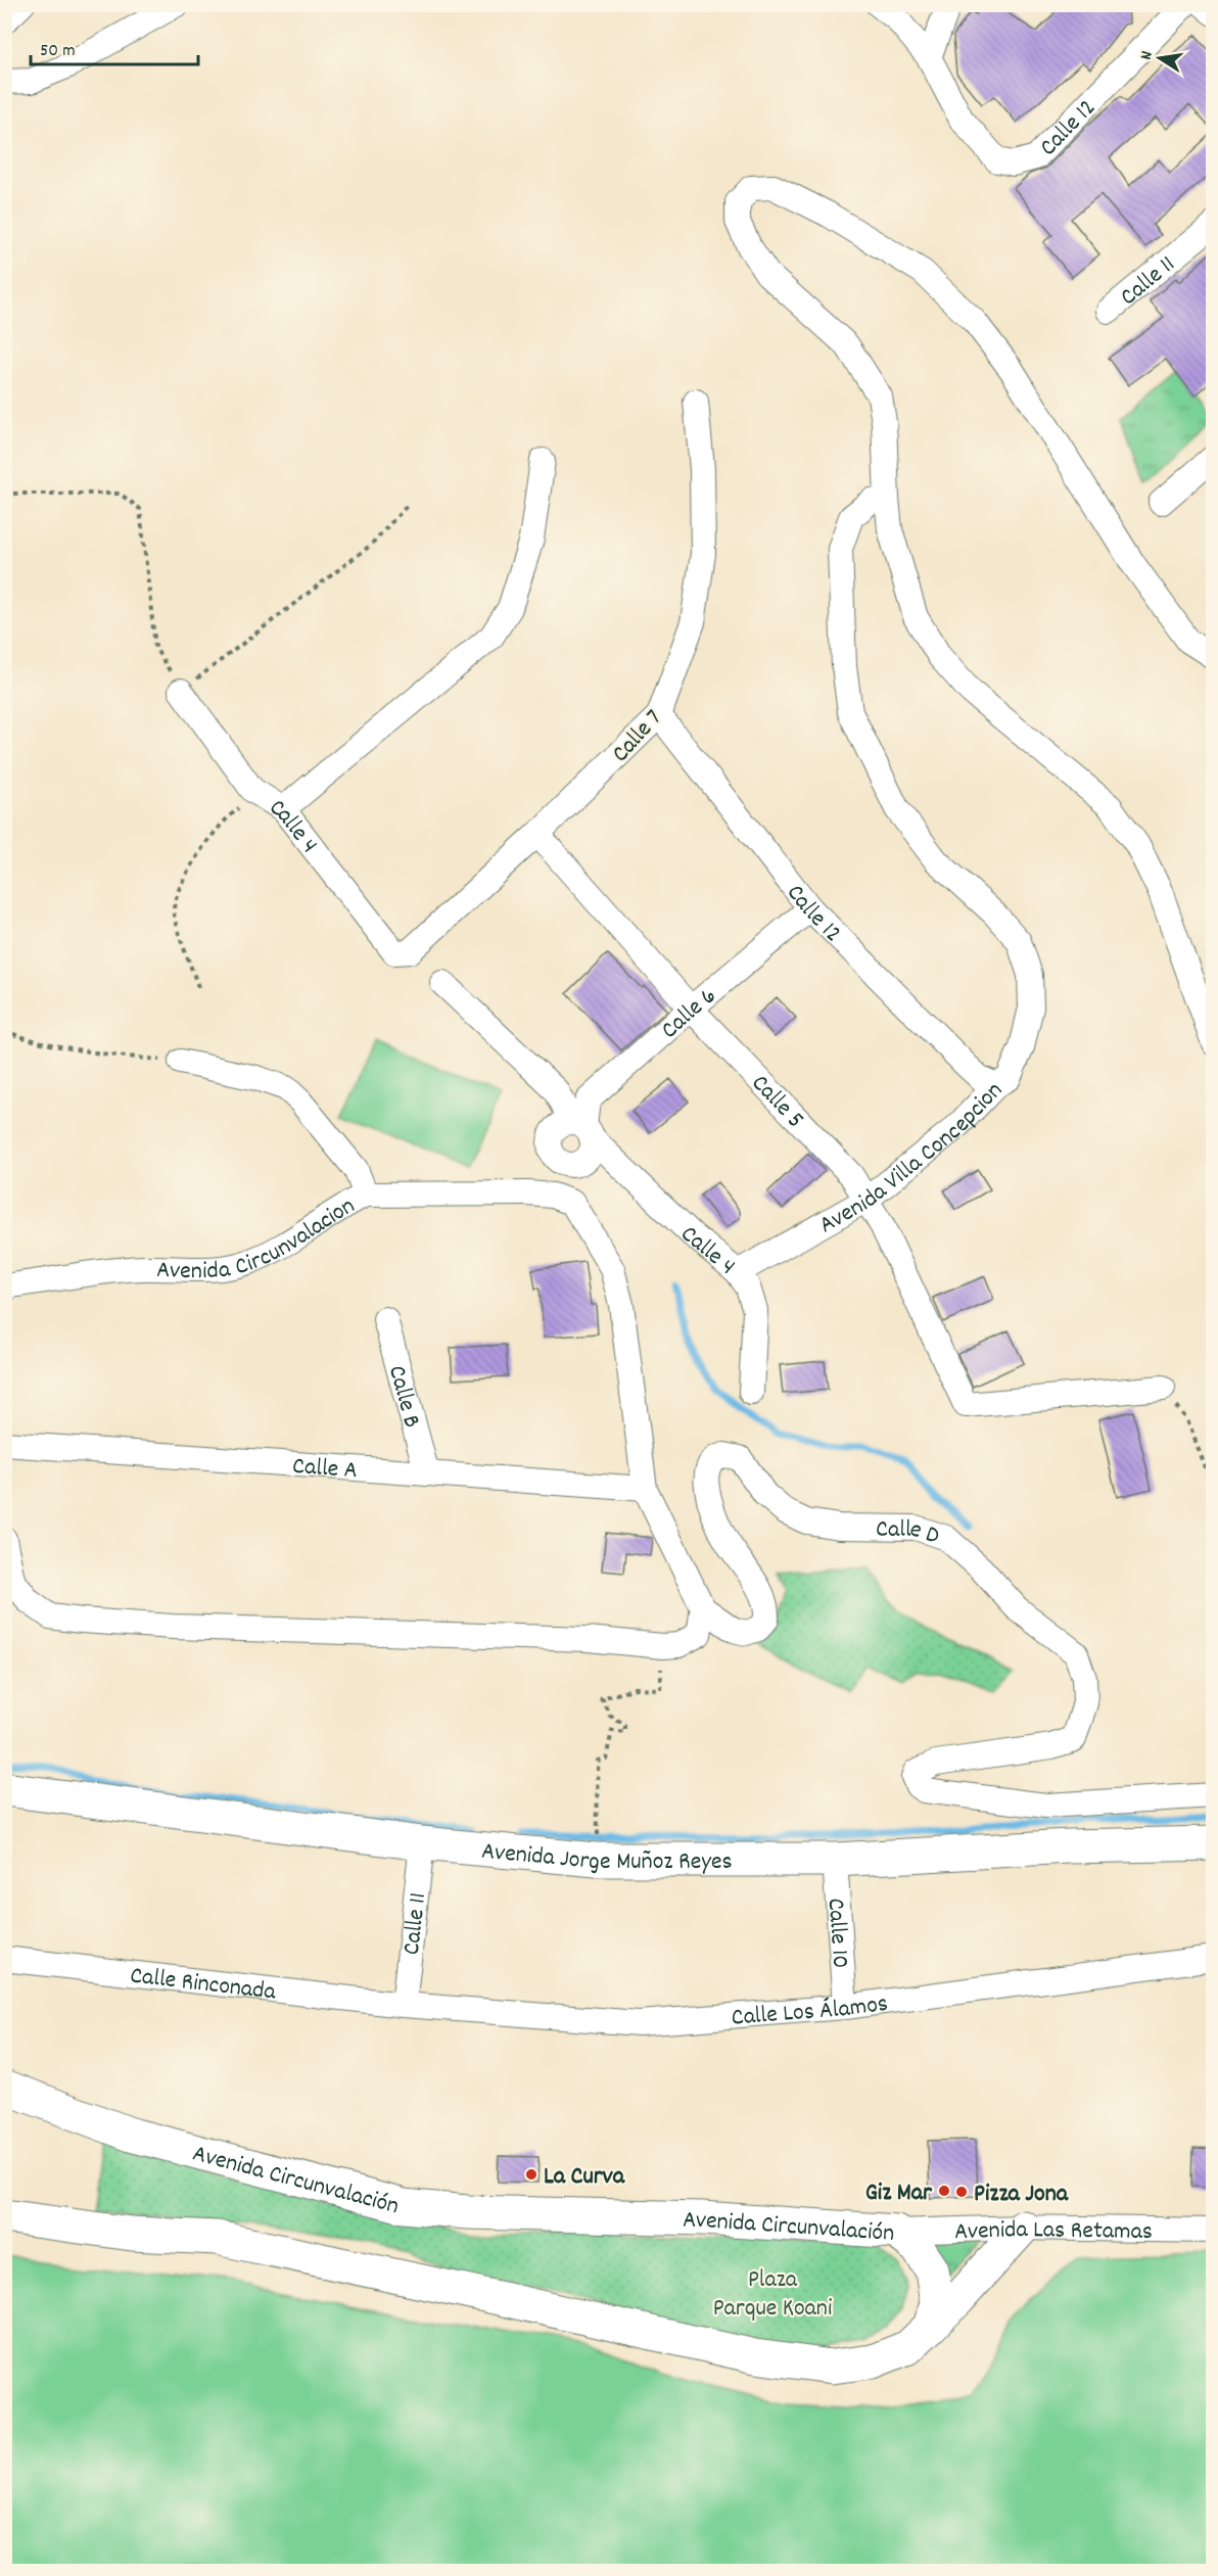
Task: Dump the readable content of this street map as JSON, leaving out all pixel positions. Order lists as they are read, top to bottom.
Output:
{
  "streets": {
    "street": [
      "Calle 12",
      "Calle 11",
      "Calle 7",
      "Calle 4",
      "Calle 6",
      "Calle 5",
      "Avenida Villa Concepcion",
      "Avenida Circunvalacion",
      "Calle B",
      "Calle A",
      "Calle D",
      "Avenida Jorge Muñoz Reyes",
      "Calle 10",
      "Calle Rinconada",
      "Calle Los Álamos",
      "Avenida Circunvalación",
      "Avenida Las Retamas"
    ]
  },
  "crossings": [
    ["Calle 12", "Calle 7"],
    ["Calle 12", "Calle 6"],
    ["Calle 12", "Avenida Villa Concepcion"],
    ["Calle 11", "Avenida Jorge Muñoz Reyes"],
    ["Calle 11", "Calle Rinconada"],
    ["Calle 11", "Calle Los Álamos"],
    ["Calle 7", "Calle 4"],
    ["Calle 7", "Calle 5"],
    ["Calle 4", "Calle 6"],
    ["Calle 4", "Avenida Villa Concepcion"],
    ["Calle 6", "Calle 5"],
    ["Calle 5", "Avenida Villa Concepcion"],
    ["Calle B", "Calle A"],
    ["Calle A", "Calle D"],
    ["Avenida Jorge Muñoz Reyes", "Calle 10"],
    ["Calle 10", "Calle Los Álamos"],
    ["Calle Rinconada", "Calle Los Álamos"],
    ["Avenida Circunvalación", "Avenida Las Retamas"]
  ],
  "parks": ["Plaza Parque Koani"],
  "places": ["La Curva", "Giz Mar", "Pizza Jona"],
  "scale_bar": "50 m",
  "north": "left"
}
